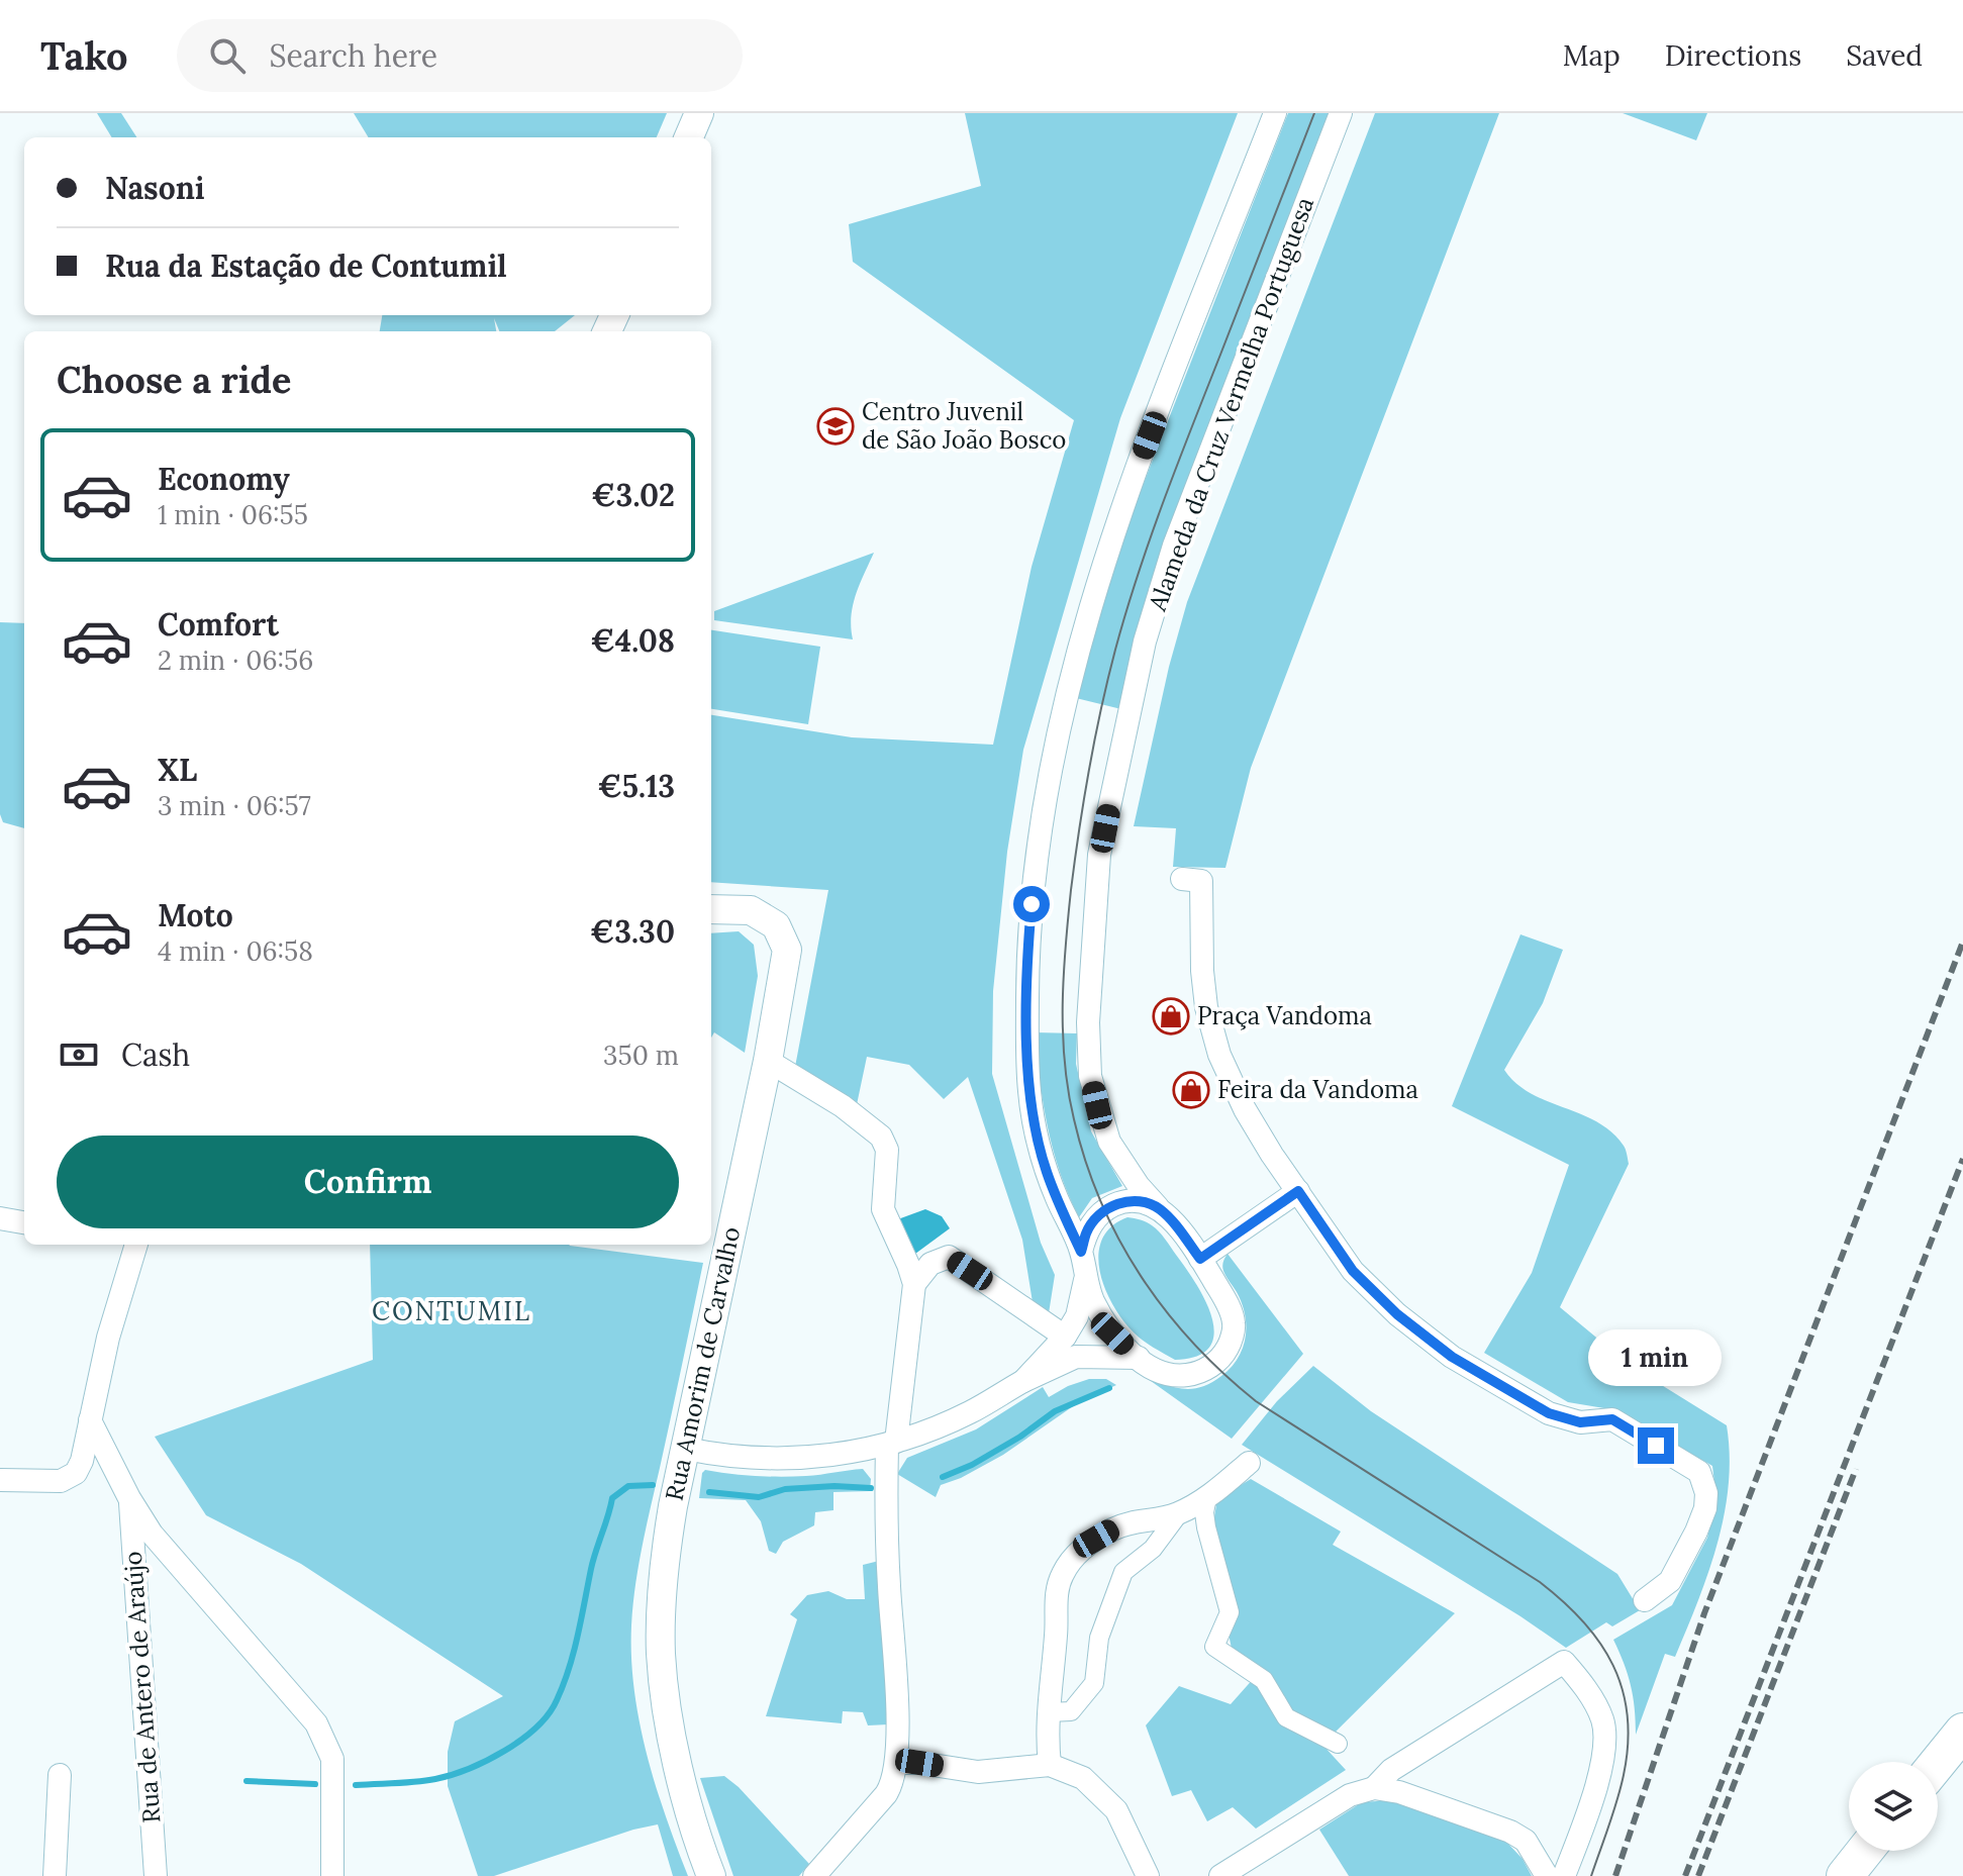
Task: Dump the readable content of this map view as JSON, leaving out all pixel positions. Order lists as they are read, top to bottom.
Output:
{
  "streets": {
    "street": ["Alameda da Cruz Vermelha Portuguesa", "Rua Amorim de Carvalho", "Rua de Antero de Araújo"]
  },
  "districts": ["CONTUMIL"],
  "places": {
    "school or university": ["Centro Juvenil de São João Bosco"],
    "shop": ["Praça Vandoma", "Feira da Vandoma"]
  },
  "page": {
    "header": "Tako",
    "search": "Search here",
    "nav": ["Map", "Directions", "Saved"],
    "banner": ["Nasoni", "Rua da Estação de Contumil"],
    "heading": "Choose a ride",
    "list": [
      {
        "name": "Economy",
        "note": "1 min · 06:55",
        "value": "€3.02"
      },
      {
        "name": "Comfort",
        "note": "2 min · 06:56",
        "value": "€4.08"
      },
      {
        "name": "XL",
        "note": "3 min · 06:57",
        "value": "€5.13"
      },
      {
        "name": "Moto",
        "note": "4 min · 06:58",
        "value": "€3.30"
      }
    ],
    "pay": ["Cash", "350 m"],
    "buttons": "Confirm",
    "bubble": "1 min"
  }
}
